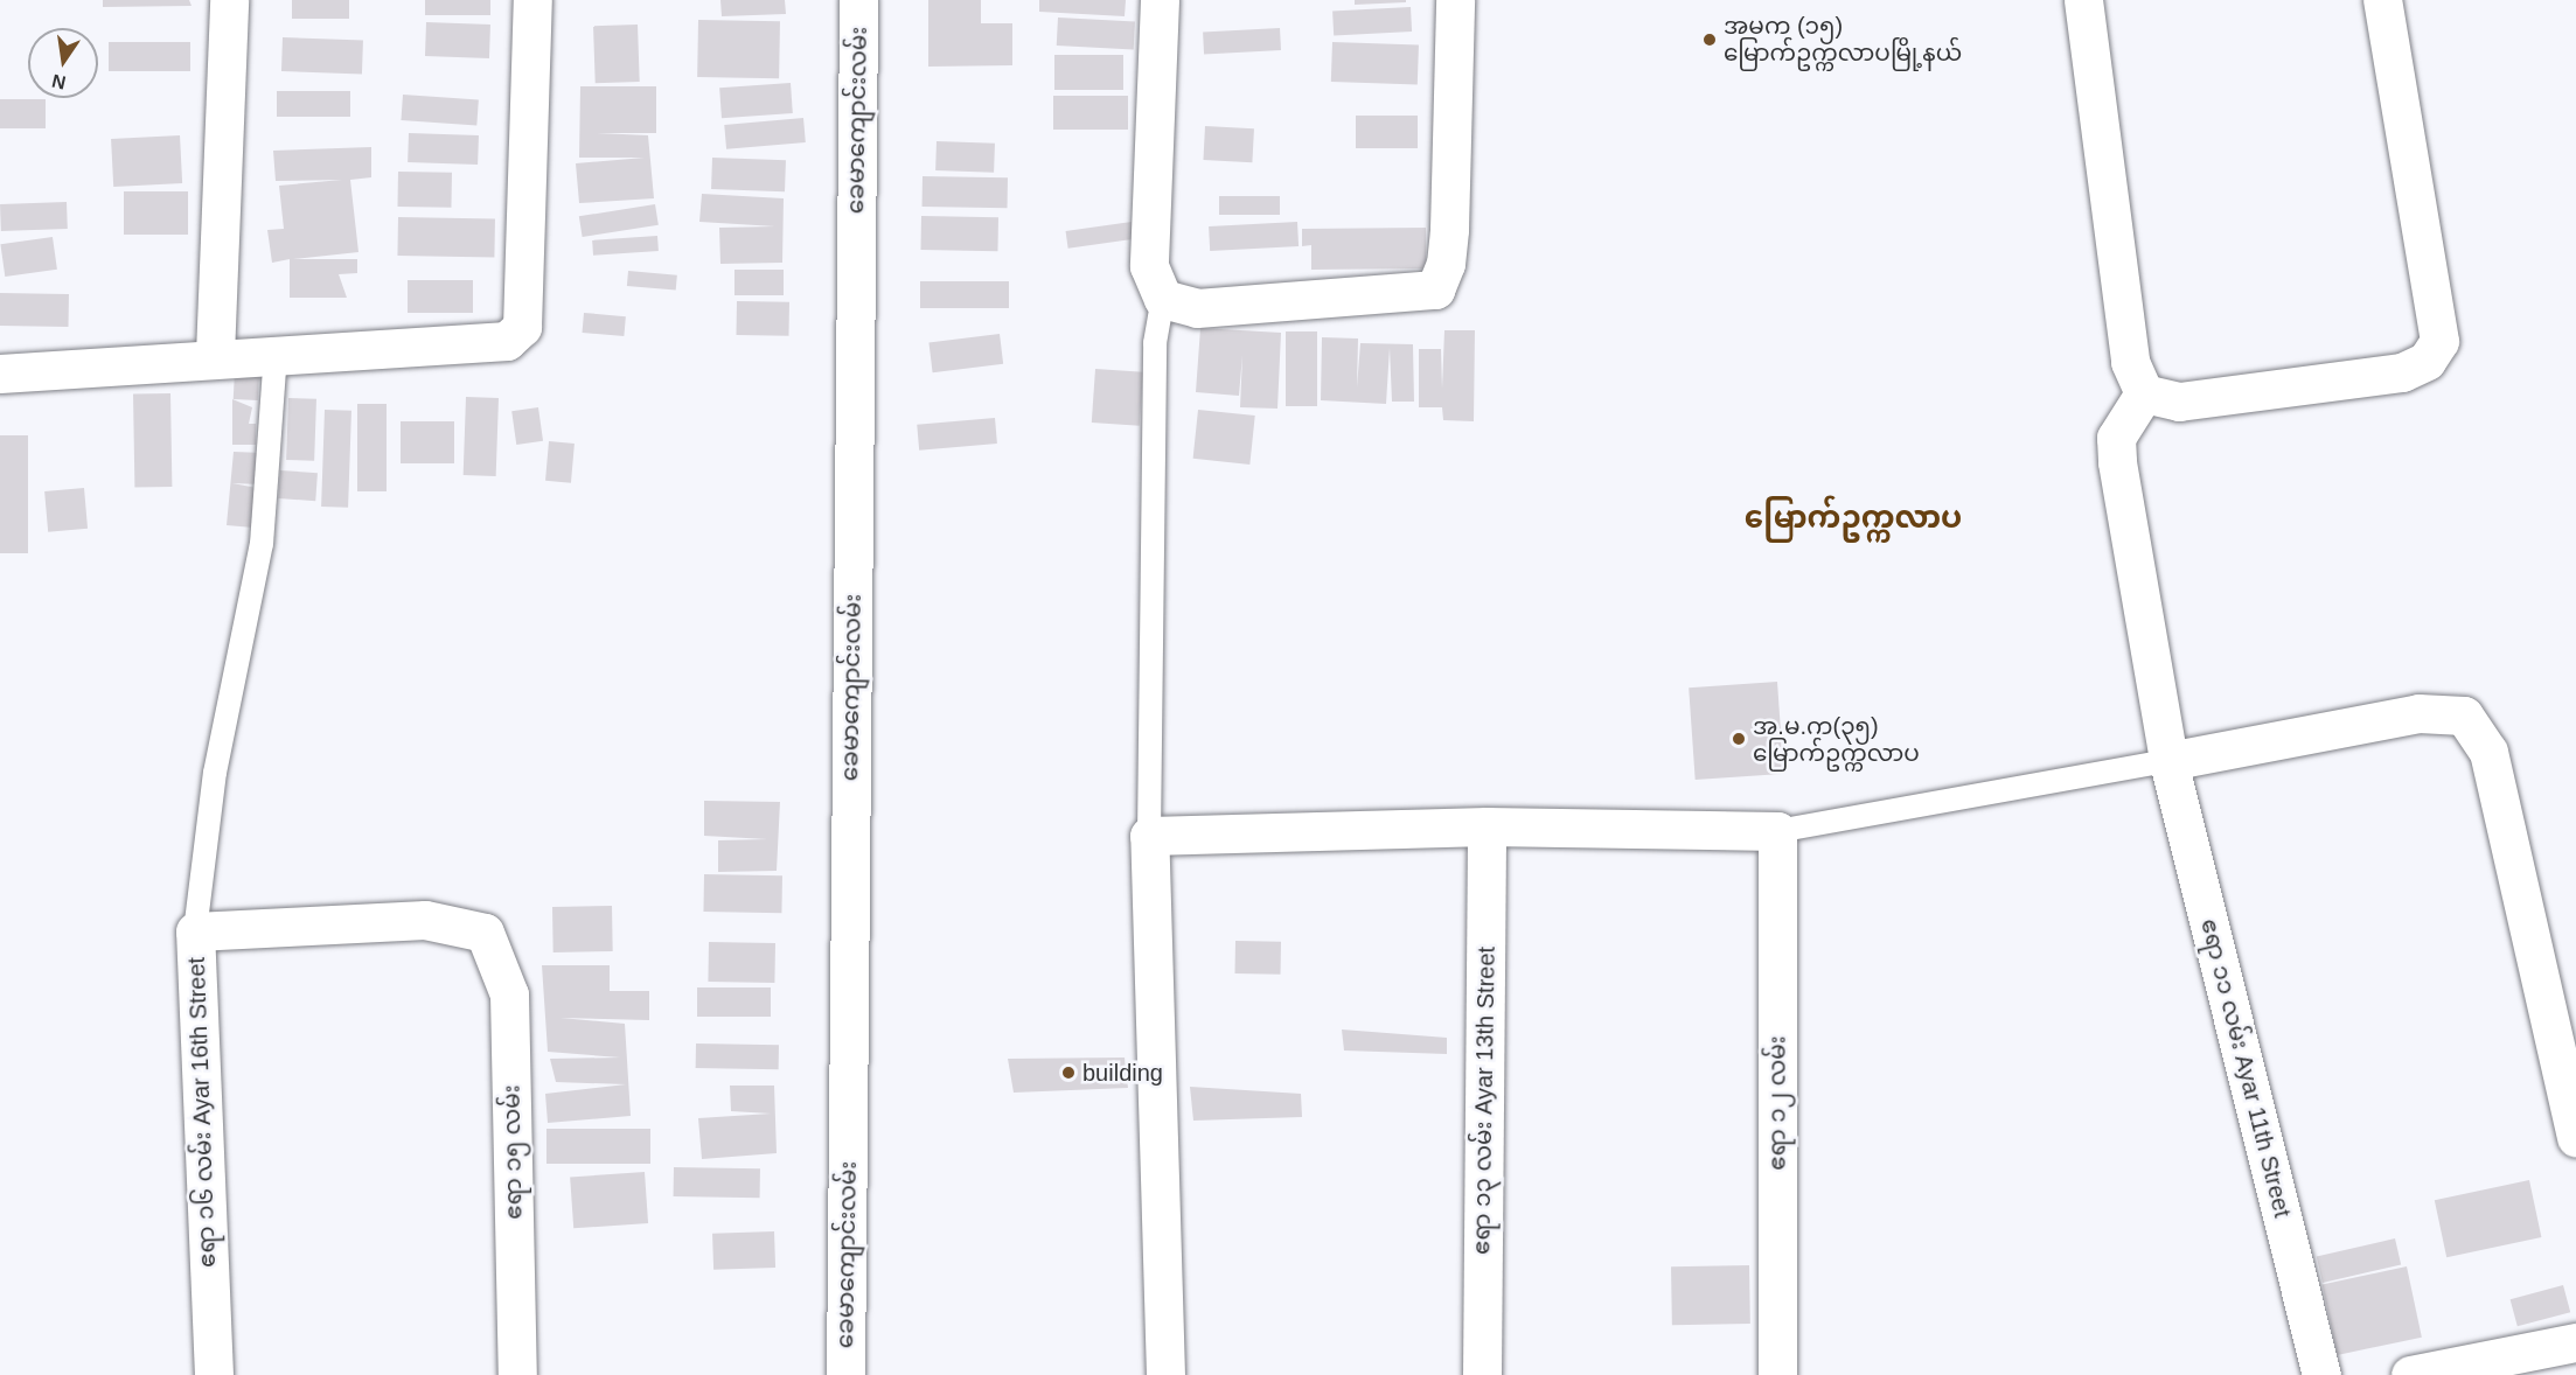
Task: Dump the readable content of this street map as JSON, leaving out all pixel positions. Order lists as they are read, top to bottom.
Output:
{
  "streets": {
    "street": [
      "ခေမာကျောင်းလမ်း",
      "ဧရာ ၁၁ လမ်း Ayar 11th Street",
      "ဧရာ ၁၃ လမ်း Ayar 13th Street",
      "ဧရာ ၁၂ လမ်း",
      "ဧရာ ၁၆ လမ်း Ayar 16th Street",
      "ဧရာ ၁၅ လမ်း"
    ]
  },
  "crossings": [
    ["ဧရာ ၁၆ လမ်း Ayar 16th Street", "ဧရာ ၁၅ လမ်း"]
  ],
  "districts": ["မြောက်‌ဥက္ကလာပ"],
  "places": ["အမက (၁၅) မြောက်ဥက္ကလာပမြို့နယ်", "အ.မ.က(၃၅) မြောက်ဥက္ကလာပ", "building"],
  "north": "bottom"
}
